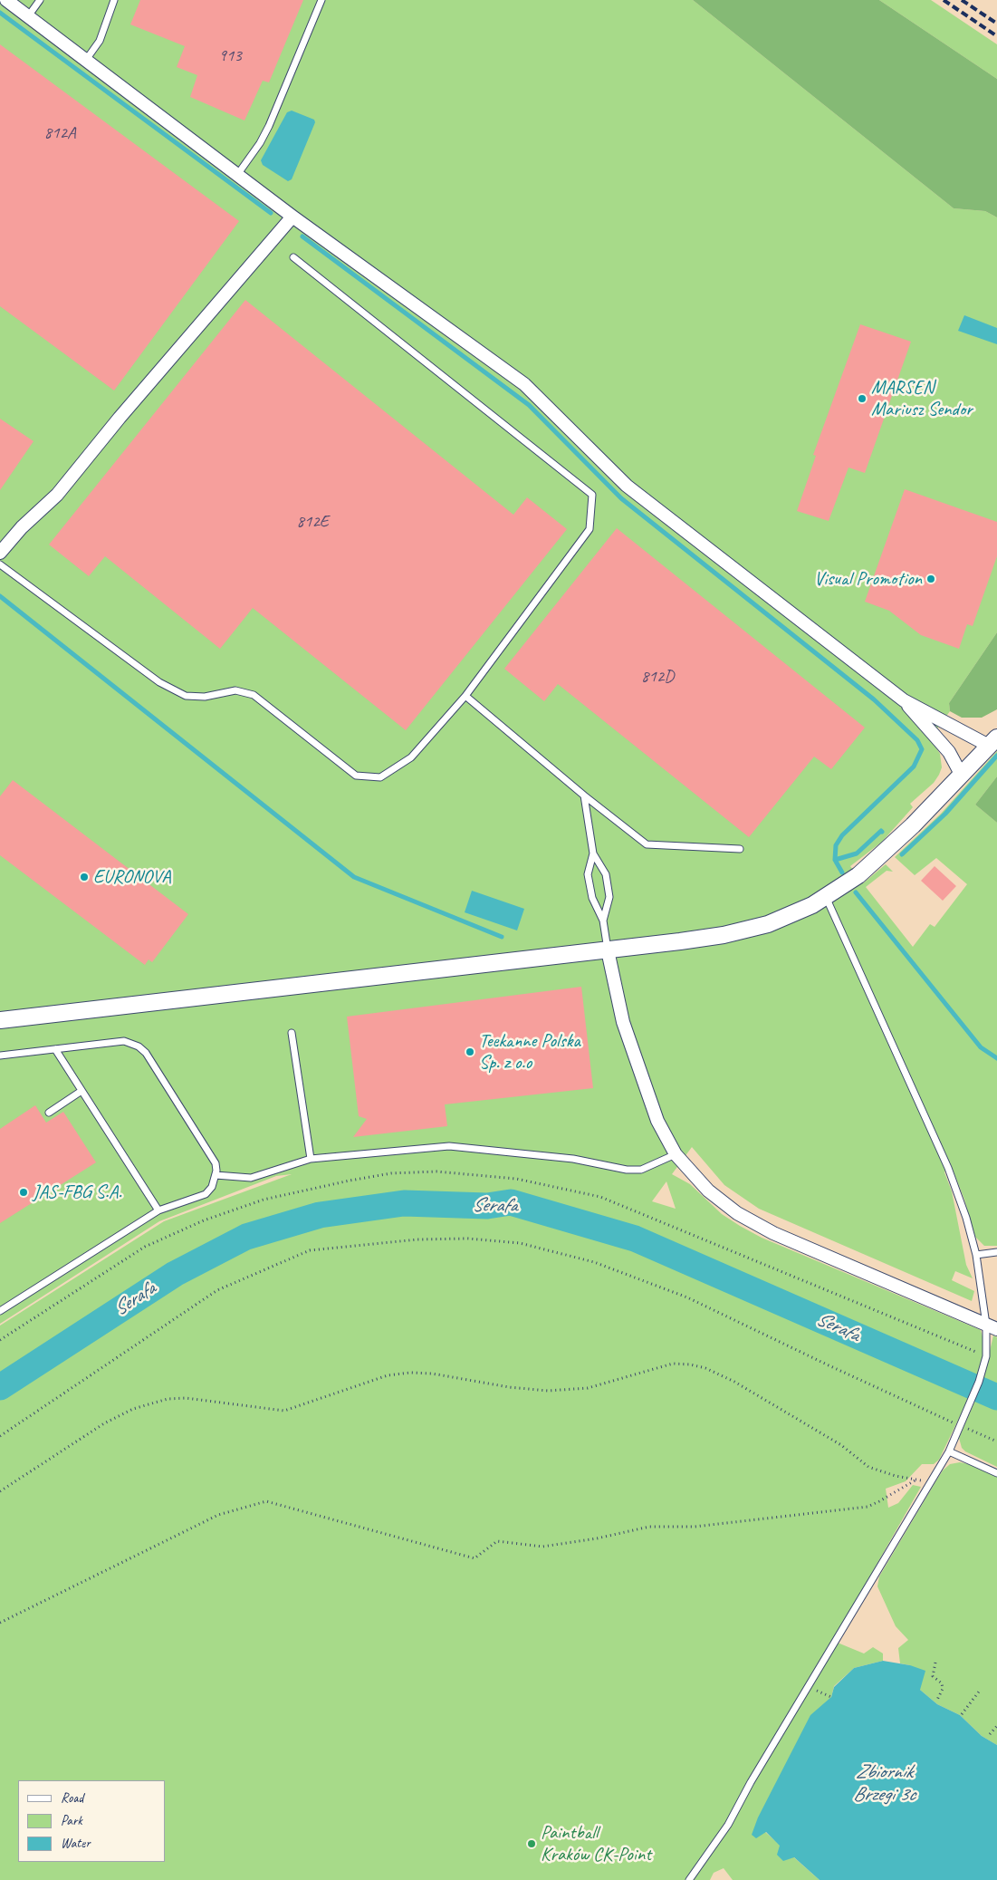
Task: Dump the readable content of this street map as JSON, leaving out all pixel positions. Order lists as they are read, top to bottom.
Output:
{
  "water": ["Serafa", "Zbiornik Brzegi 3c"],
  "places": [
    "MARSEN Mariusz Sendor",
    "Visual Promotion",
    "EURONOVA",
    "Teekanne Polska Sp. z o.o",
    "JAS-FBG S.A.",
    "Paintball Kraków CK-Point"
  ],
  "house_numbers": [
    "913",
    "812A",
    "812E",
    "812D"
  ],
  "legend": ["Road", "Park", "Water"]
}
